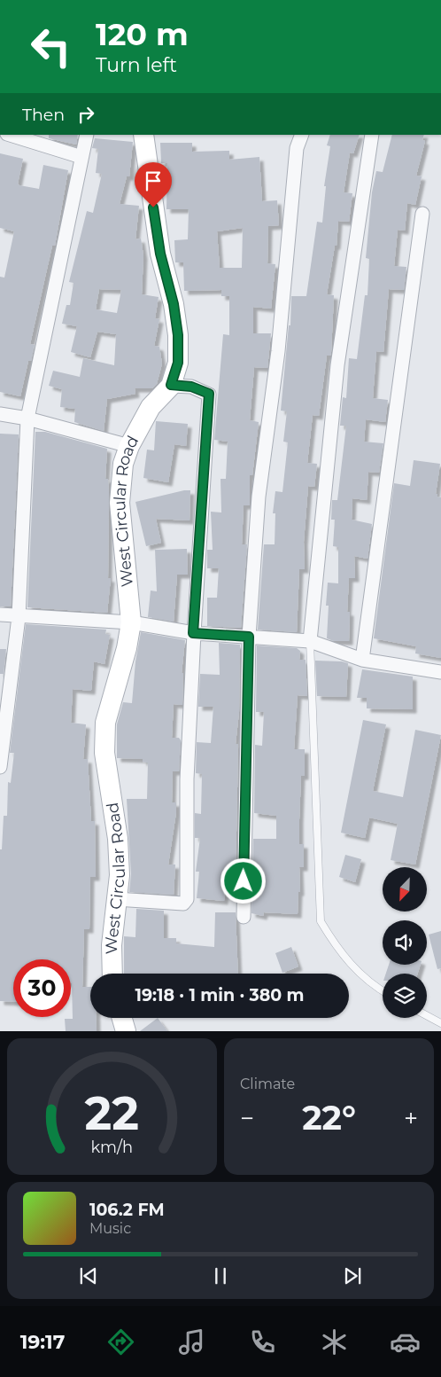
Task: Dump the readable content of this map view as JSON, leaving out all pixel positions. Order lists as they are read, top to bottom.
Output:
{
  "streets": {
    "street": ["West Circular Road"]
  },
  "north": "bottom left",
  "page": {
    "turn": ["120 m", "Turn left"],
    "then": "Then",
    "limit": "30",
    "trip": "19:18 · 1 min · 380 m",
    "tile": "Climate",
    "heat": ["−", "22°", "+"],
    "song": ["106.2 FM", "Music"],
    "tabs": "19:17",
    "gauge": ["22", "km/h"]
  }
}
